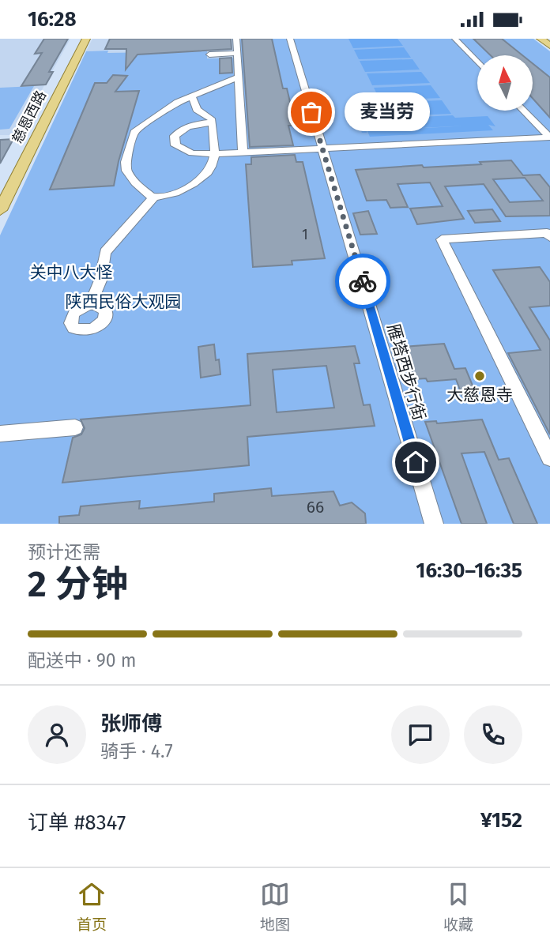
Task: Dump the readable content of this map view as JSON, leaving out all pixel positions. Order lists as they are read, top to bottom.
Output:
{
  "streets": {
    "main road": ["慈恩西路"],
    "street": ["雁塔西步行街"]
  },
  "parks": ["关中八大怪", "陕西民俗大观园"],
  "places": ["麦当劳", "大慈恩寺"],
  "house_numbers": ["1", "66"],
  "north": "top",
  "page": {
    "status": "16:28",
    "bubble": "麦当劳",
    "heading": ["2 分钟", "预计还需", "16:30–16:35"],
    "panel": [
      "张师傅",
      "骑手 · 4.7",
      "订单 #8347",
      "¥152"
    ],
    "bar": "配送中 · 90 m",
    "tabs": ["首页", "地图", "收藏"]
  }
}
